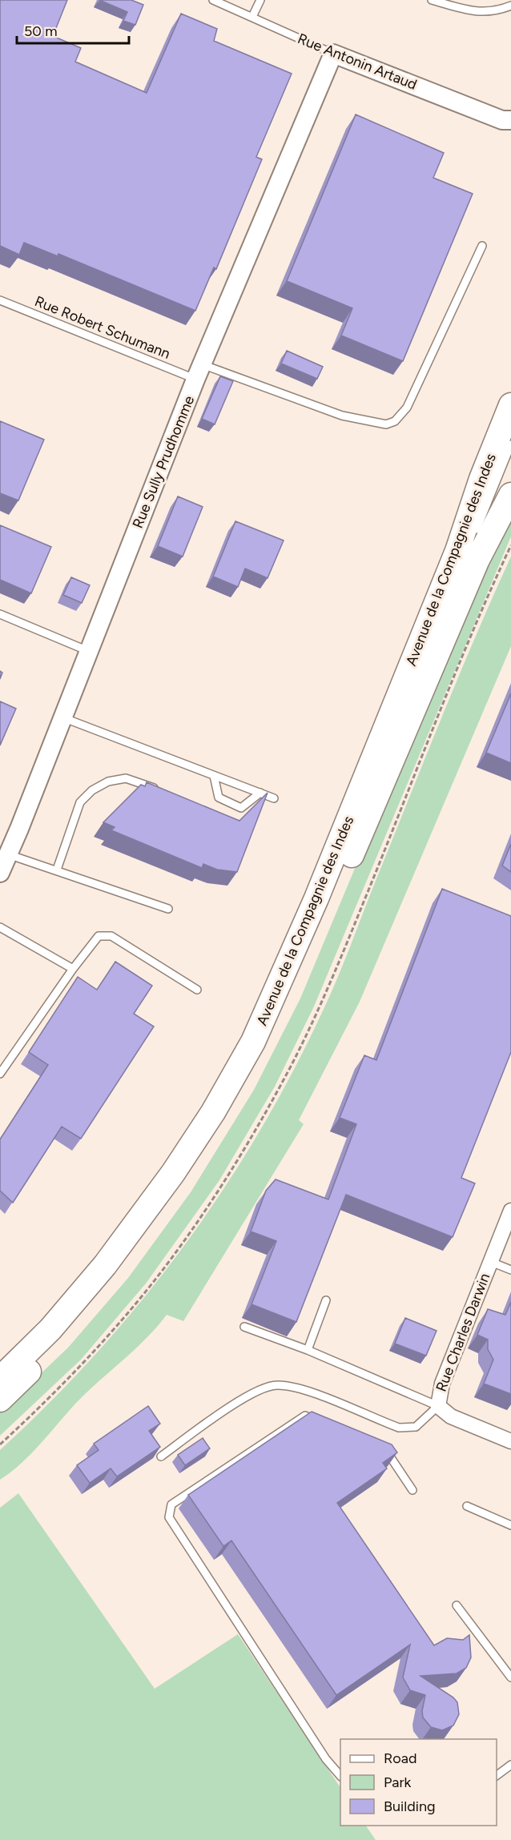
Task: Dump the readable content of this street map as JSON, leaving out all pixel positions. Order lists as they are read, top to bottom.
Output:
{
  "streets": {
    "main road": ["Avenue de la Compagnie des Indes"],
    "street": ["Rue Antonin Artaud", "Rue Sully Prudhomme", "Rue Charles Darwin"],
    "lane": ["Rue Robert Schumann"]
  },
  "crossings": [
    ["Rue Antonin Artaud", "Rue Sully Prudhomme"],
    ["Rue Robert Schumann", "Rue Sully Prudhomme"]
  ],
  "legend": ["Road", "Park", "Building"],
  "scale_bar": "50 m"
}
